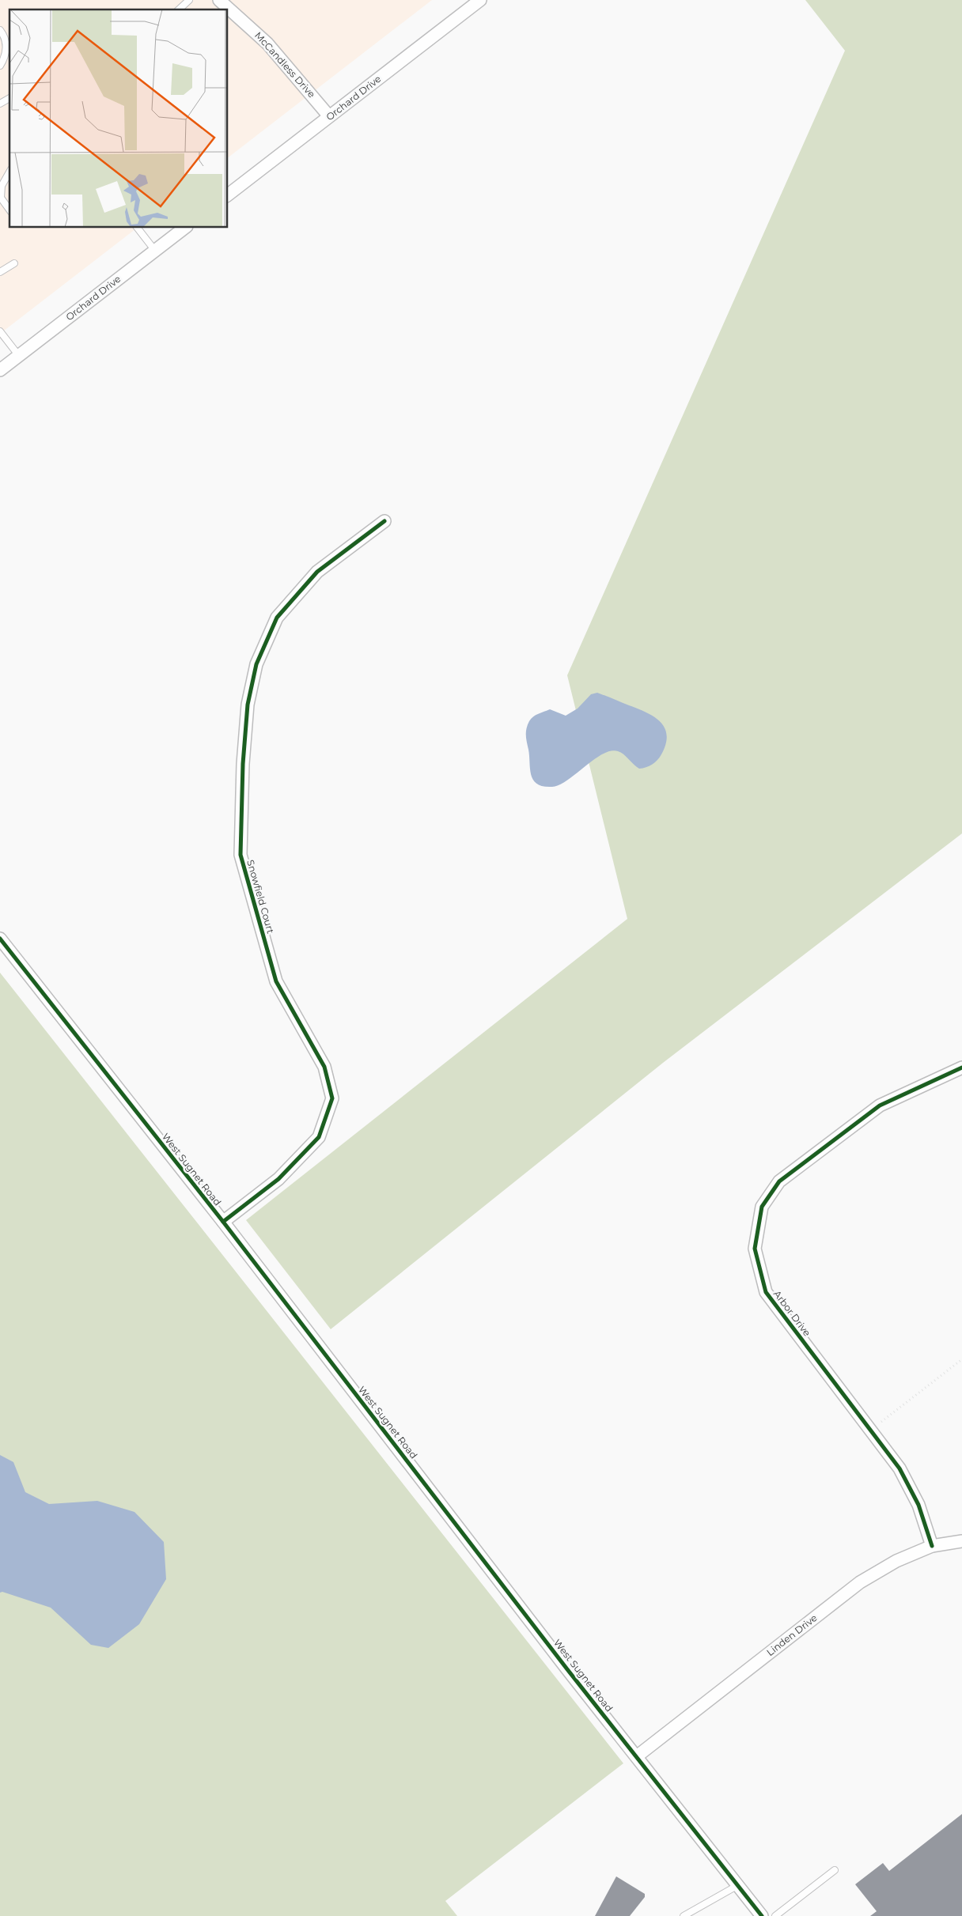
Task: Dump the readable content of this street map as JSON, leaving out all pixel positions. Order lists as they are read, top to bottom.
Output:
{
  "streets": {
    "street": [
      "McCandless Drive",
      "Orchard Drive",
      "Snowfield Court",
      "West Sugnet Road",
      "Arbor Drive",
      "Linden Drive"
    ]
  },
  "crossings": [
    ["McCandless Drive", "Orchard Drive"],
    ["Snowfield Court", "West Sugnet Road"],
    ["West Sugnet Road", "Linden Drive"],
    ["Arbor Drive", "Linden Drive"]
  ]
}
